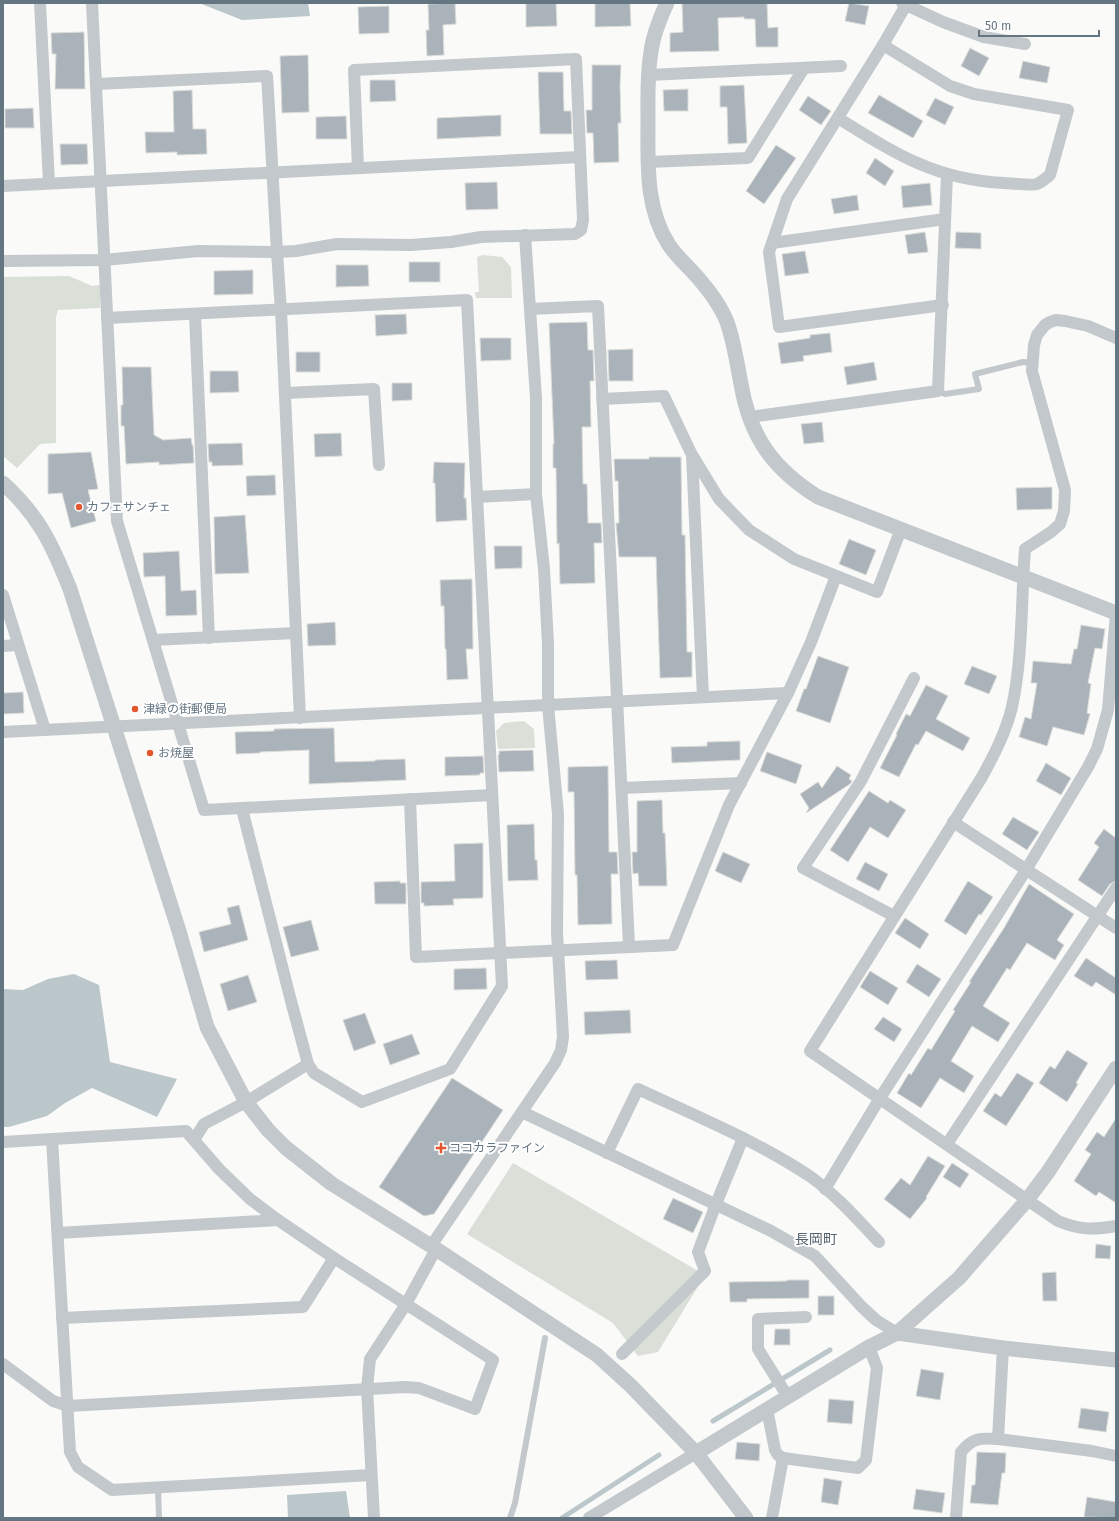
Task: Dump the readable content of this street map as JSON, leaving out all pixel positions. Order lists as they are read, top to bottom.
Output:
{
  "districts": ["長岡町"],
  "places": {
    "other": ["カフェサンチェ", "津緑の街郵便局", "お焼屋"],
    "health": ["ココカラファイン"]
  },
  "scale_bar": "50 m"
}
